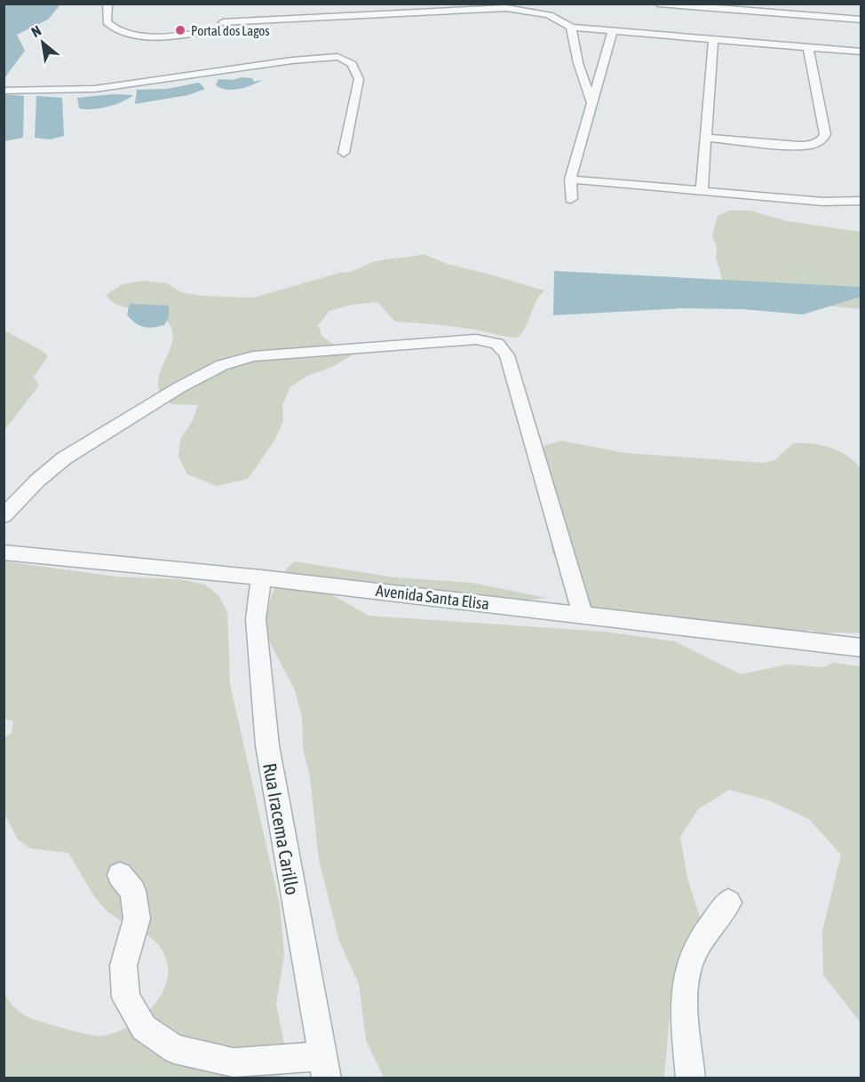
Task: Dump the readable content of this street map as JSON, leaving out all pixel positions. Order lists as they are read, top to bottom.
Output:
{
  "streets": {
    "street": ["Avenida Santa Elisa", "Rua Iracema Carillo"]
  },
  "crossings": [
    ["Avenida Santa Elisa", "Rua Iracema Carillo"]
  ],
  "places": ["Portal dos Lagos"],
  "north": "top left"
}
